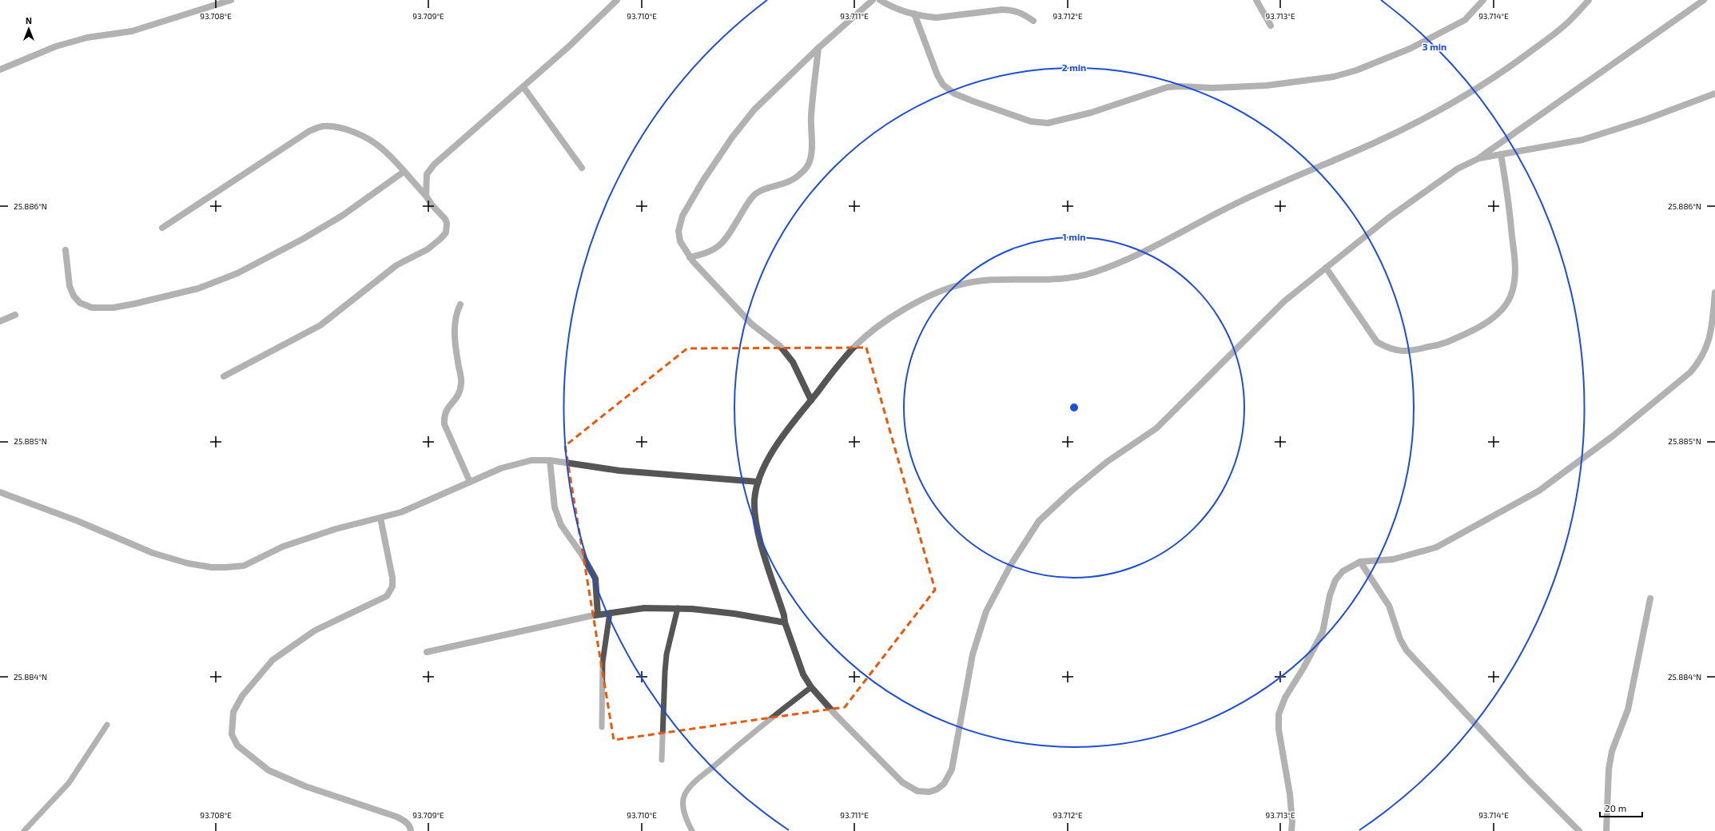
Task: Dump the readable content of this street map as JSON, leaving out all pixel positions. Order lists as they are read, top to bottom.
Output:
{
  "scale_bar": "20 m",
  "north": "top",
  "coordinates": [
    "93.708°E",
    "93.709°E",
    "93.710°E",
    "93.711°E",
    "93.712°E",
    "93.713°E",
    "93.714°E",
    "25.886°N",
    "25.885°N",
    "25.884°N"
  ],
  "rings": ["3 min", "2 min", "1 min"]
}
